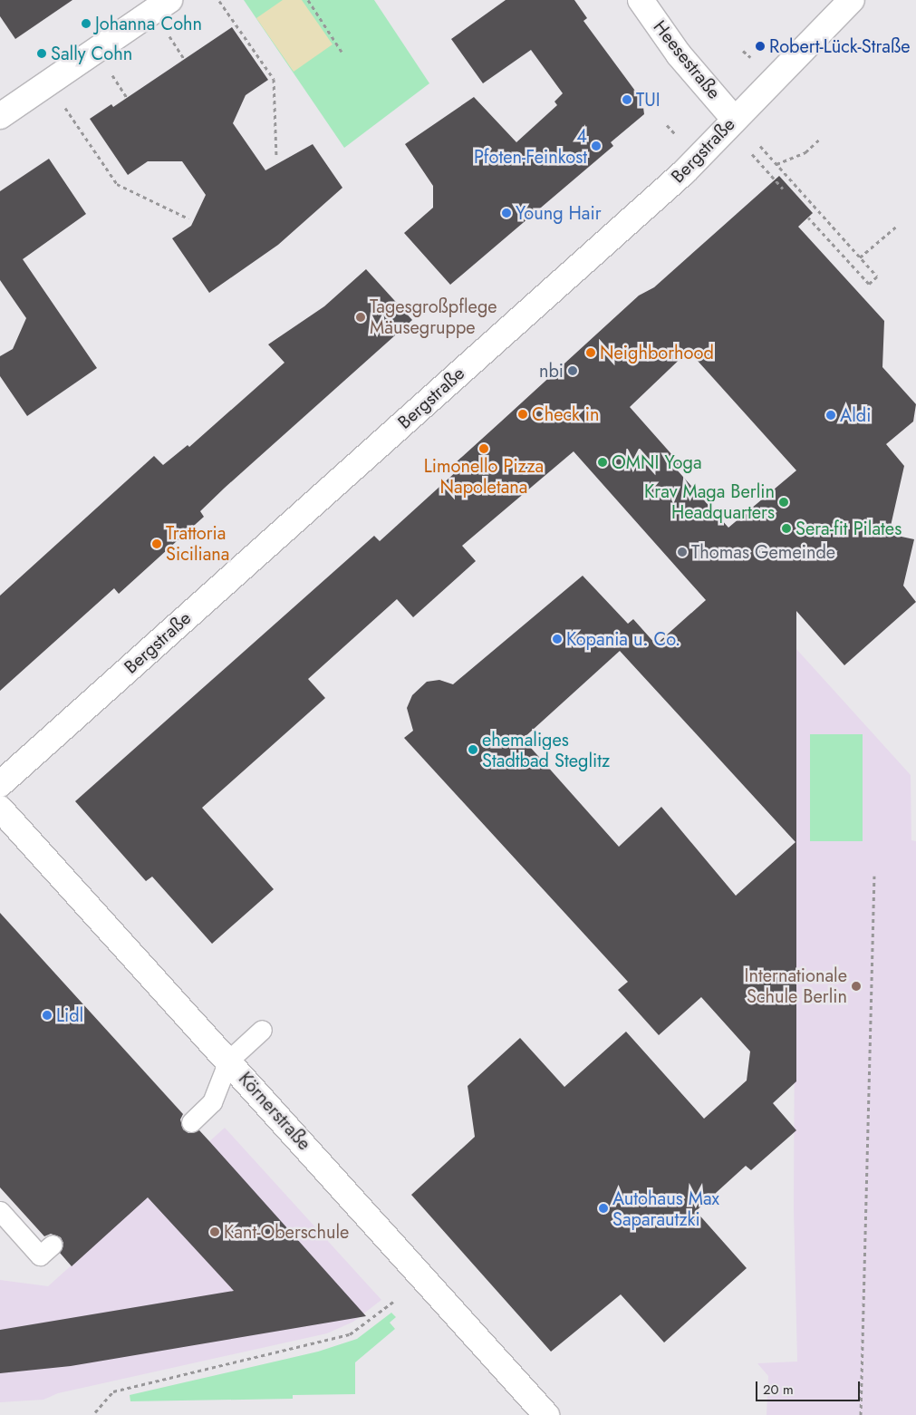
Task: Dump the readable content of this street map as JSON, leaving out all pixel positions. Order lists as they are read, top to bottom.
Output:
{
  "streets": {
    "street": ["Heesestraße", "Bergstraße", "Körnerstraße"]
  },
  "crossings": [
    ["Heesestraße", "Bergstraße"]
  ],
  "places": [
    "Johanna Cohn",
    "Robert-Lück-Straße",
    "Sally Cohn",
    "TUI",
    "4 Pfoten-Feinkost",
    "Young Hair",
    "Tagesgroßpflege Mäusegruppe",
    "Neighborhood",
    "nbi",
    "Check in",
    "Aldi",
    "Limonello Pizza Napoletana",
    "OMNI Yoga",
    "Krav Maga Berlin Headquarters",
    "Sera-fit Pilates",
    "Trattoria Siciliana",
    "Thomas Gemeinde",
    "Kopania u. Co.",
    "ehemaliges Stadtbad Steglitz",
    "Internationale Schule Berlin",
    "Lidl",
    "Autohaus Max Saparautzki",
    "Kant-Oberschule"
  ],
  "scale_bar": "20 m"
}
